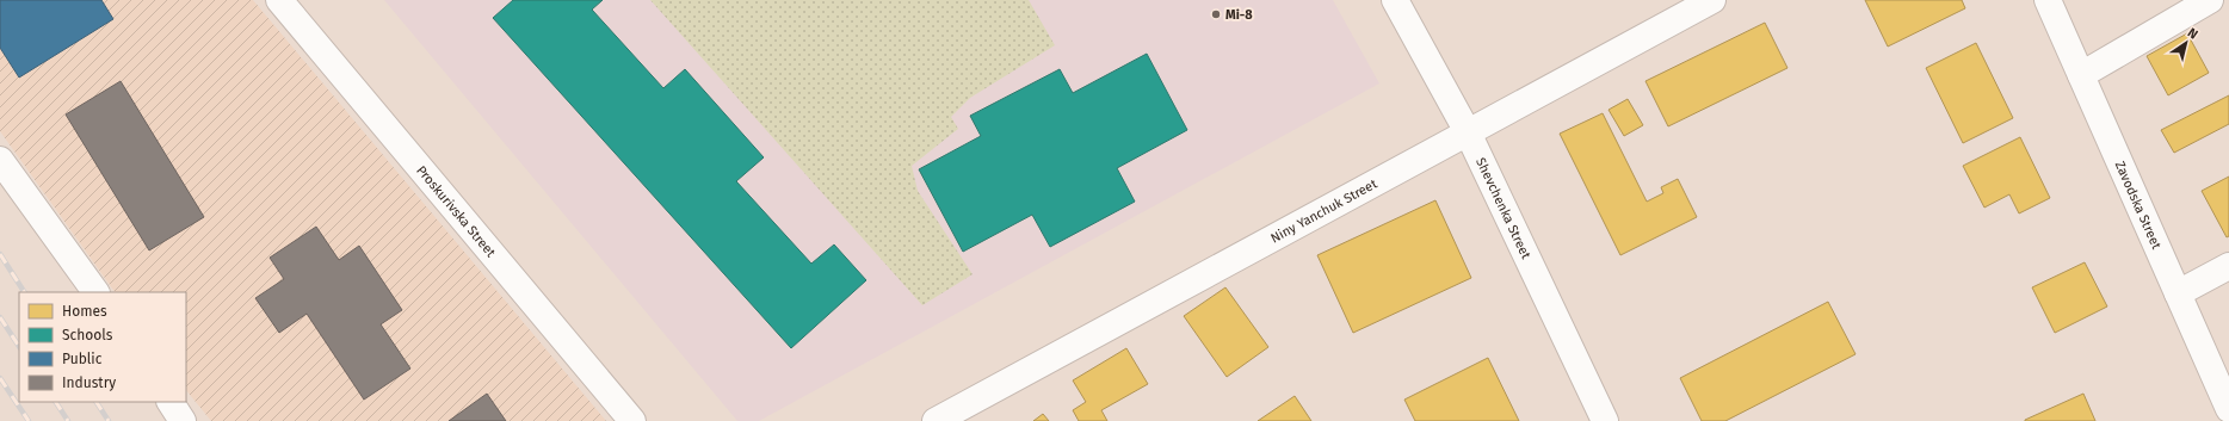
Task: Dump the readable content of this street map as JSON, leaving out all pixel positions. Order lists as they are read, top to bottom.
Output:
{
  "streets": {
    "street": [
      "Zavodska Street",
      "Shevchenka Street",
      "Proskurivska Street",
      "Niny Yanchuk Street"
    ]
  },
  "crossings": [
    ["Shevchenka Street", "Niny Yanchuk Street"]
  ],
  "places": ["Mi-8"],
  "legend": [
    "Homes",
    "Schools",
    "Public",
    "Industry"
  ],
  "north": "top right"
}
